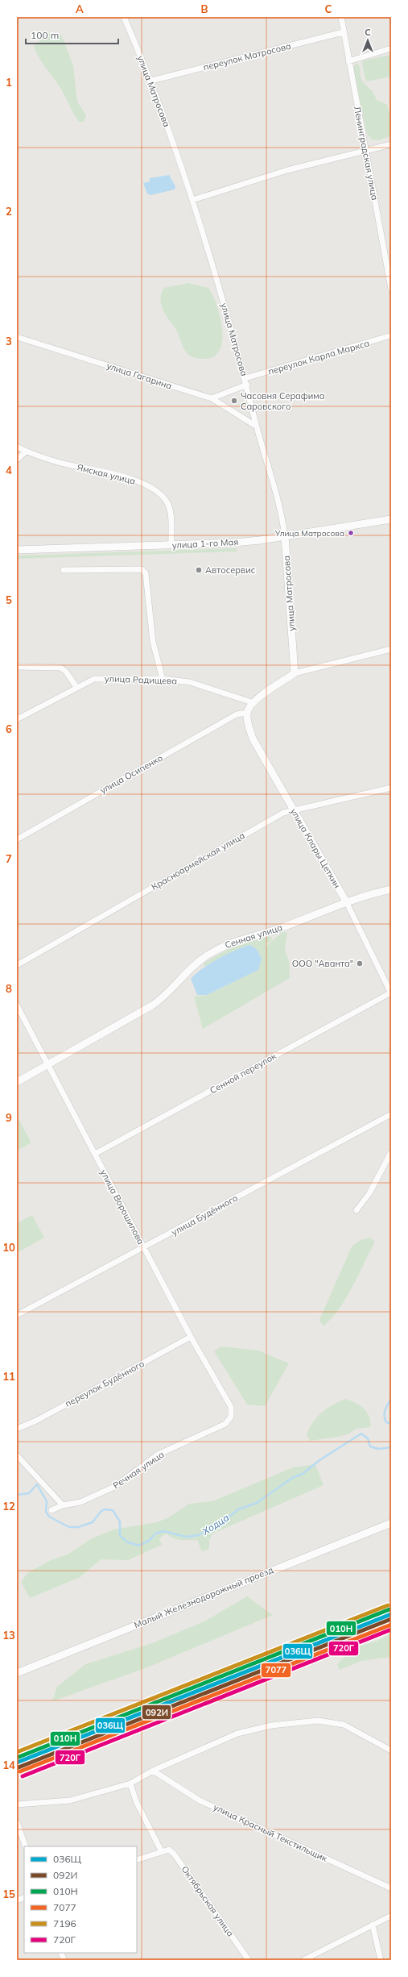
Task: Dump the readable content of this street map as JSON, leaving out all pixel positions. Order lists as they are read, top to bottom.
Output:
{
  "streets": {
    "street": [
      "переулок Матросова",
      "улица Матросова",
      "Ленинградская улица",
      "переулок Карла Маркса",
      "улица Гагарина",
      "Ямская улица",
      "улица 1-го Мая",
      "улица Радищева",
      "улица Осипенко",
      "улица Клары Цеткин",
      "Красноармейская улица",
      "Сенная улица",
      "Сенной переулок",
      "улица Ворошилова",
      "улица Будённого",
      "переулок Будённого",
      "Речная улица",
      "Малый Железнодорожный проезд",
      "улица Красный Текстильщик",
      "Октябрьская улица"
    ]
  },
  "crossings": [
    ["переулок Матросова", "улица Матросова"],
    ["переулок Матросова", "Ленинградская улица"],
    ["улица Матросова", "переулок Карла Маркса"],
    ["улица Матросова", "улица Гагарина"],
    ["улица Матросова", "улица 1-го Мая"],
    ["Ямская улица", "улица 1-го Мая"],
    ["улица Осипенко", "улица Клары Цеткин"],
    ["улица Клары Цеткин", "Красноармейская улица"],
    ["улица Клары Цеткин", "Сенная улица"],
    ["улица Клары Цеткин", "Сенной переулок"],
    ["Сенная улица", "улица Ворошилова"],
    ["Сенной переулок", "улица Ворошилова"],
    ["улица Ворошилова", "улица Будённого"],
    ["улица Ворошилова", "переулок Будённого"],
    ["улица Ворошилова", "Речная улица"]
  ],
  "water": ["Ходца"],
  "places": [
    "Часовня Серафима Саровского",
    "Улица Матросова",
    "Автосервис",
    "ООО \"Аванта\""
  ],
  "lines": [
    "transit line 7196",
    "transit line 010Н",
    "transit line 036Щ",
    "transit line 092И",
    "transit line 7077",
    "transit line 720Г"
  ],
  "legend": [
    "036Щ",
    "092И",
    "010Н",
    "7077",
    "7196",
    "720Г"
  ],
  "scale_bar": "100 m",
  "north": "top",
  "grid": {
    "columns": ["A", "B", "C"],
    "rows": [
      "1",
      "2",
      "3",
      "4",
      "5",
      "6",
      "7",
      "8",
      "9",
      "10",
      "11",
      "12",
      "13",
      "14",
      "15"
    ]
  }
}
